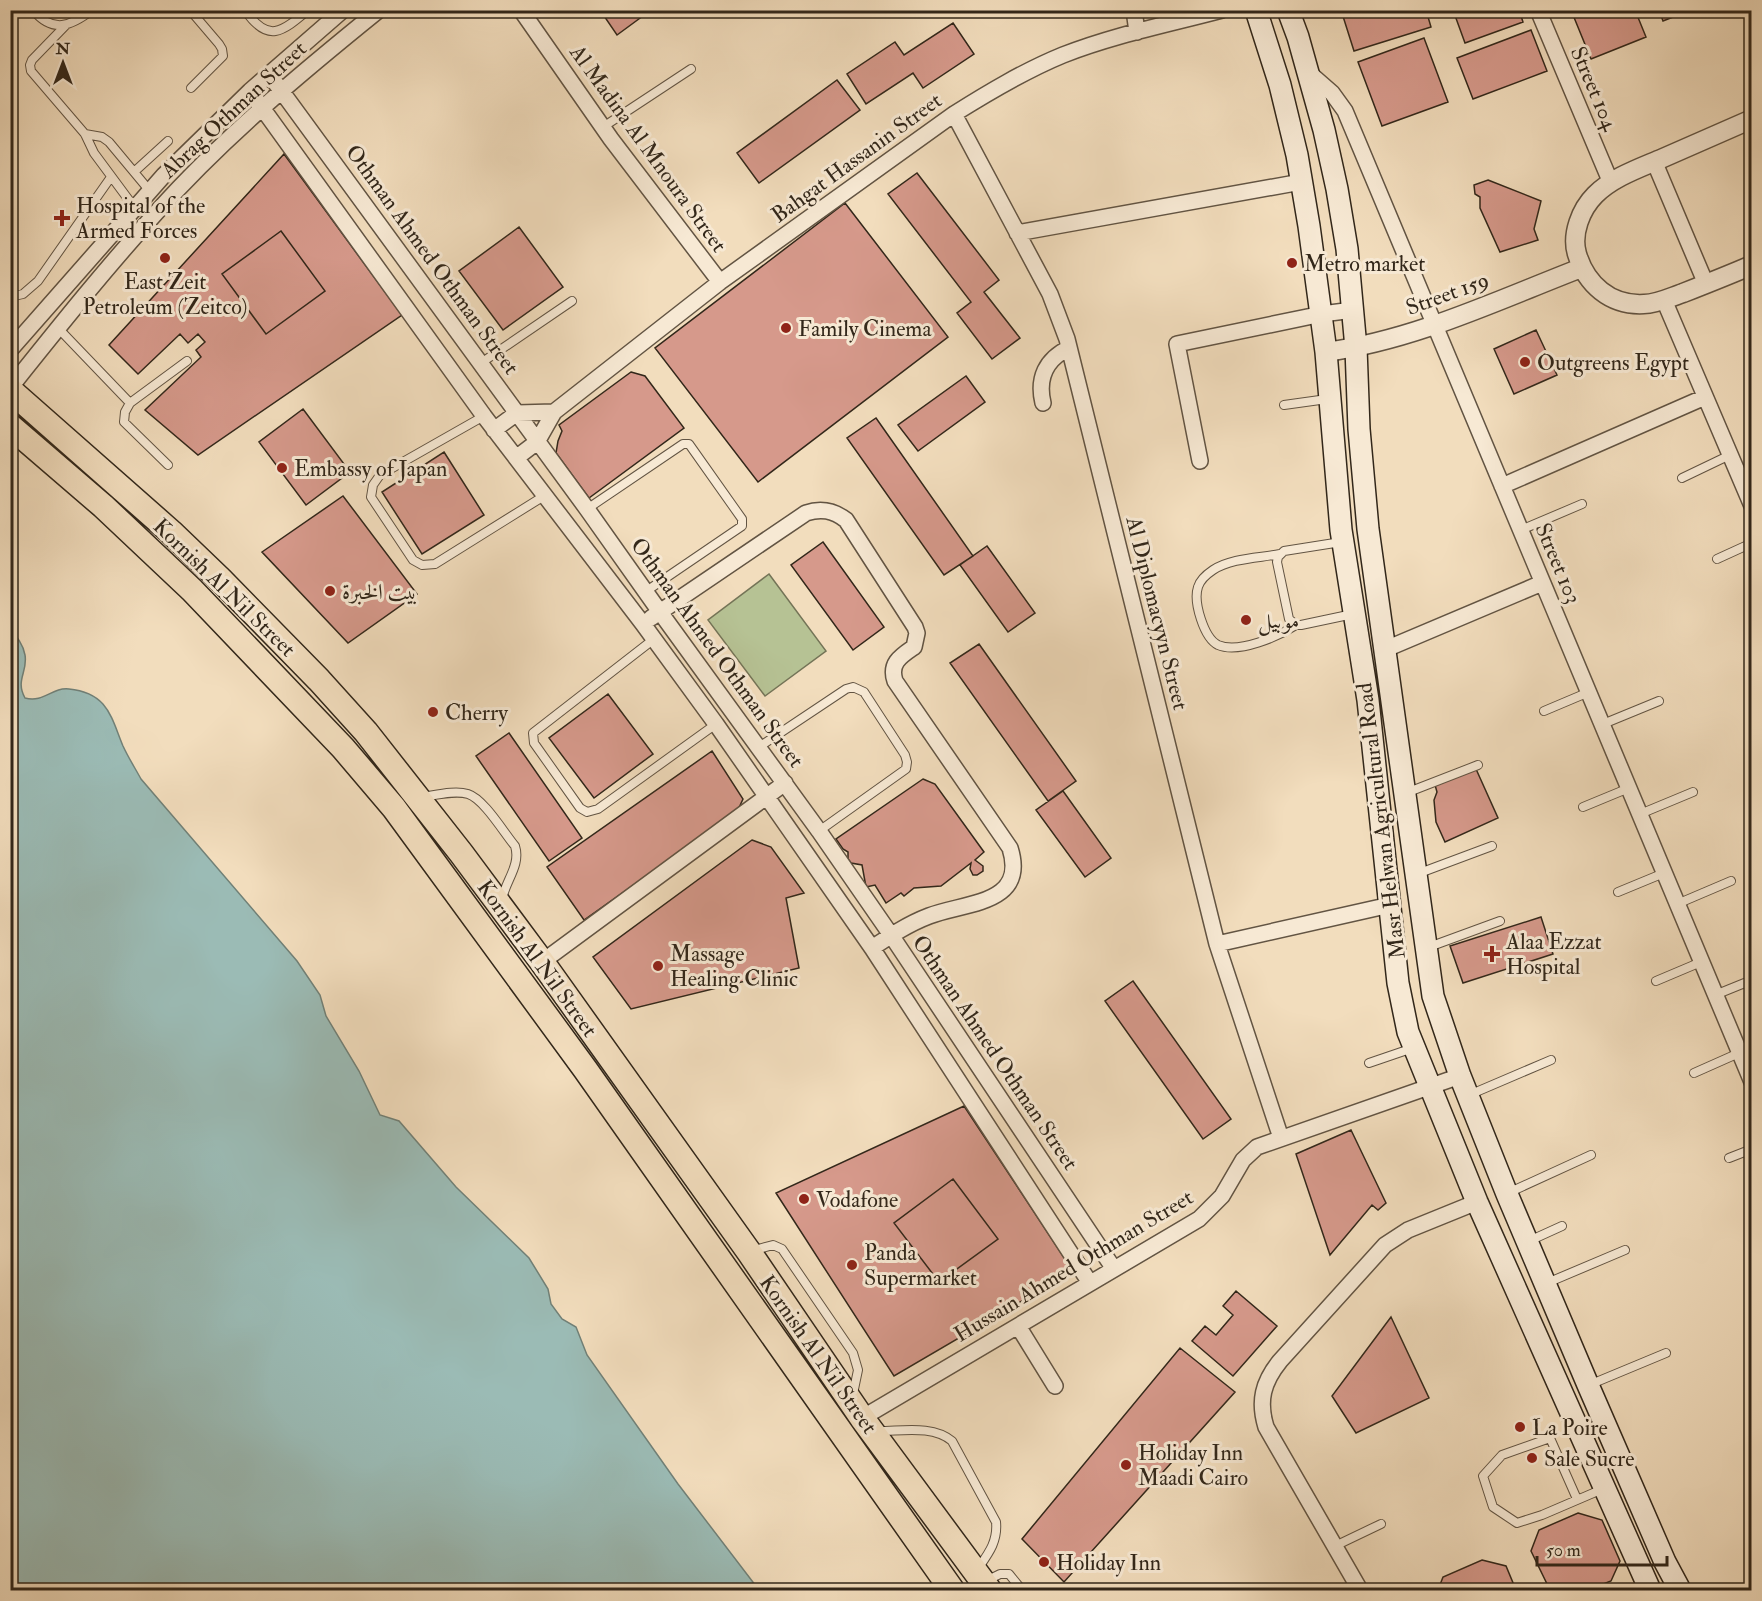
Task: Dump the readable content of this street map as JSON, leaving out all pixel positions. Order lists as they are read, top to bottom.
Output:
{
  "streets": {
    "highway": ["Kornish Al Nil Street"],
    "main road": ["Masr Helwan Agricultural Road"],
    "street": [
      "Street 104",
      "Abrag Othman Street",
      "Al Madina Al Mnoura Street",
      "Bahgat Hassanin Street",
      "Othman Ahmed Othman Street",
      "Street 159",
      "Street 103",
      "Al Diplomacyyn Street",
      "Hussain Ahmed Othman Street"
    ]
  },
  "crossings": [
    ["Abrag Othman Street", "Othman Ahmed Othman Street"],
    ["Abrag Othman Street", "Kornish Al Nil Street"],
    ["Al Madina Al Mnoura Street", "Bahgat Hassanin Street"],
    ["Bahgat Hassanin Street", "Othman Ahmed Othman Street"],
    ["Bahgat Hassanin Street", "Al Diplomacyyn Street"],
    ["Othman Ahmed Othman Street", "Hussain Ahmed Othman Street"],
    ["Street 159", "Street 103"],
    ["Street 159", "Masr Helwan Agricultural Road"],
    ["Street 103", "Masr Helwan Agricultural Road"],
    ["Kornish Al Nil Street", "Hussain Ahmed Othman Street"],
    ["Al Diplomacyyn Street", "Hussain Ahmed Othman Street"],
    ["Masr Helwan Agricultural Road", "Hussain Ahmed Othman Street"]
  ],
  "places": {
    "health": ["Hospital of the Armed Forces", "Alaa Ezzat Hospital"],
    "other": [
      "East Zeit Petroleum (Zeitco)",
      "Metro market",
      "Family Cinema",
      "Outgreens Egypt",
      "Embassy of Japan",
      "بيت الخبرة",
      "موبيل",
      "Cherry",
      "Massage Healing Clinic",
      "Vodafone",
      "Panda Supermarket",
      "La Poire",
      "Sale Sucre",
      "Holiday Inn Maadi Cairo",
      "Holiday Inn"
    ]
  },
  "scale_bar": "50 m",
  "north": "top"
}
